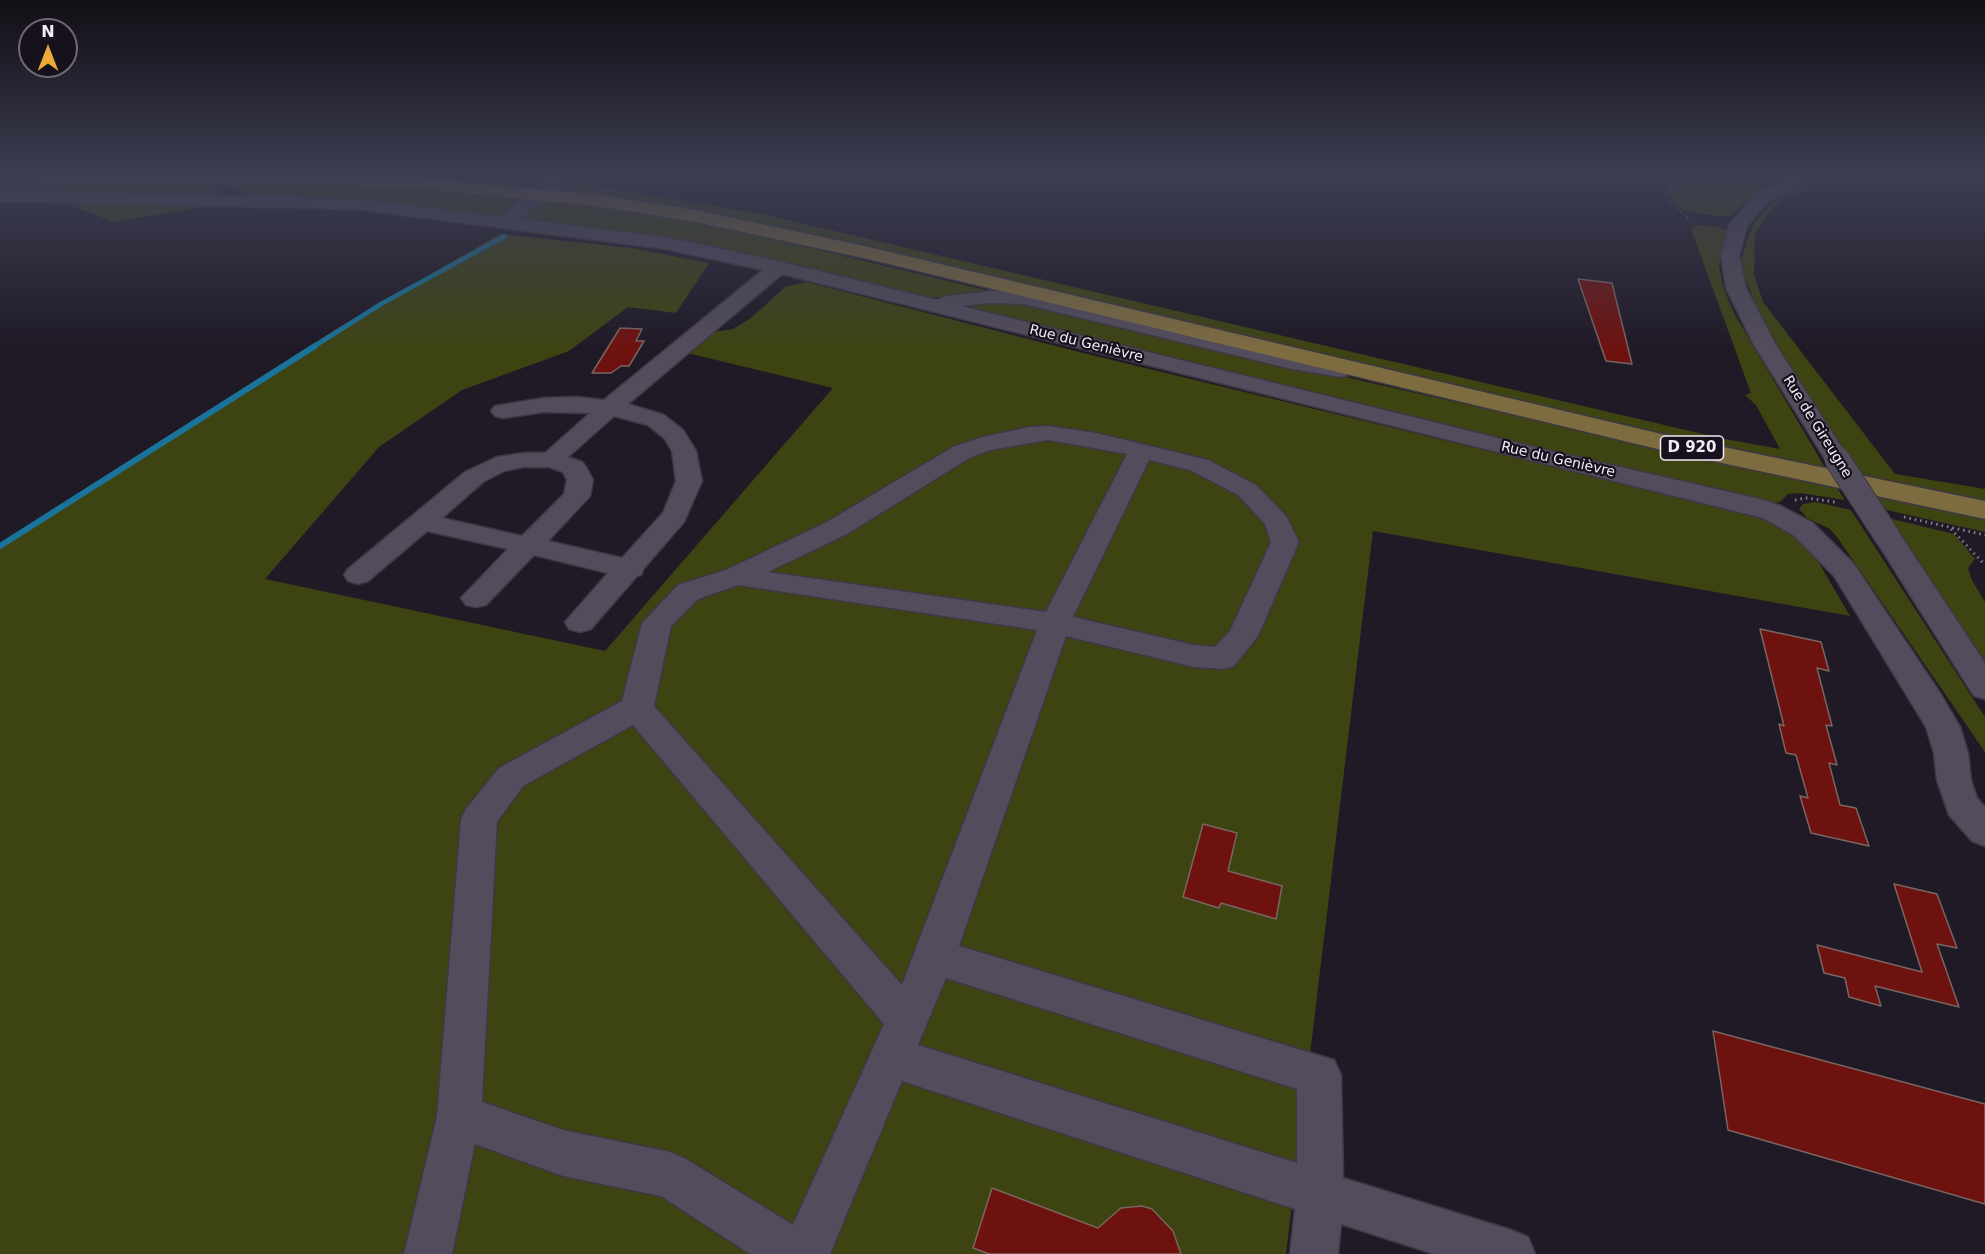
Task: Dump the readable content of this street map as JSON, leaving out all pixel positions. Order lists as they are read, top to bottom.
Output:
{
  "streets": {
    "main road": ["D 920"],
    "street": ["Rue du Genièvre", "Rue de Gireugne"]
  },
  "north": "top"
}
